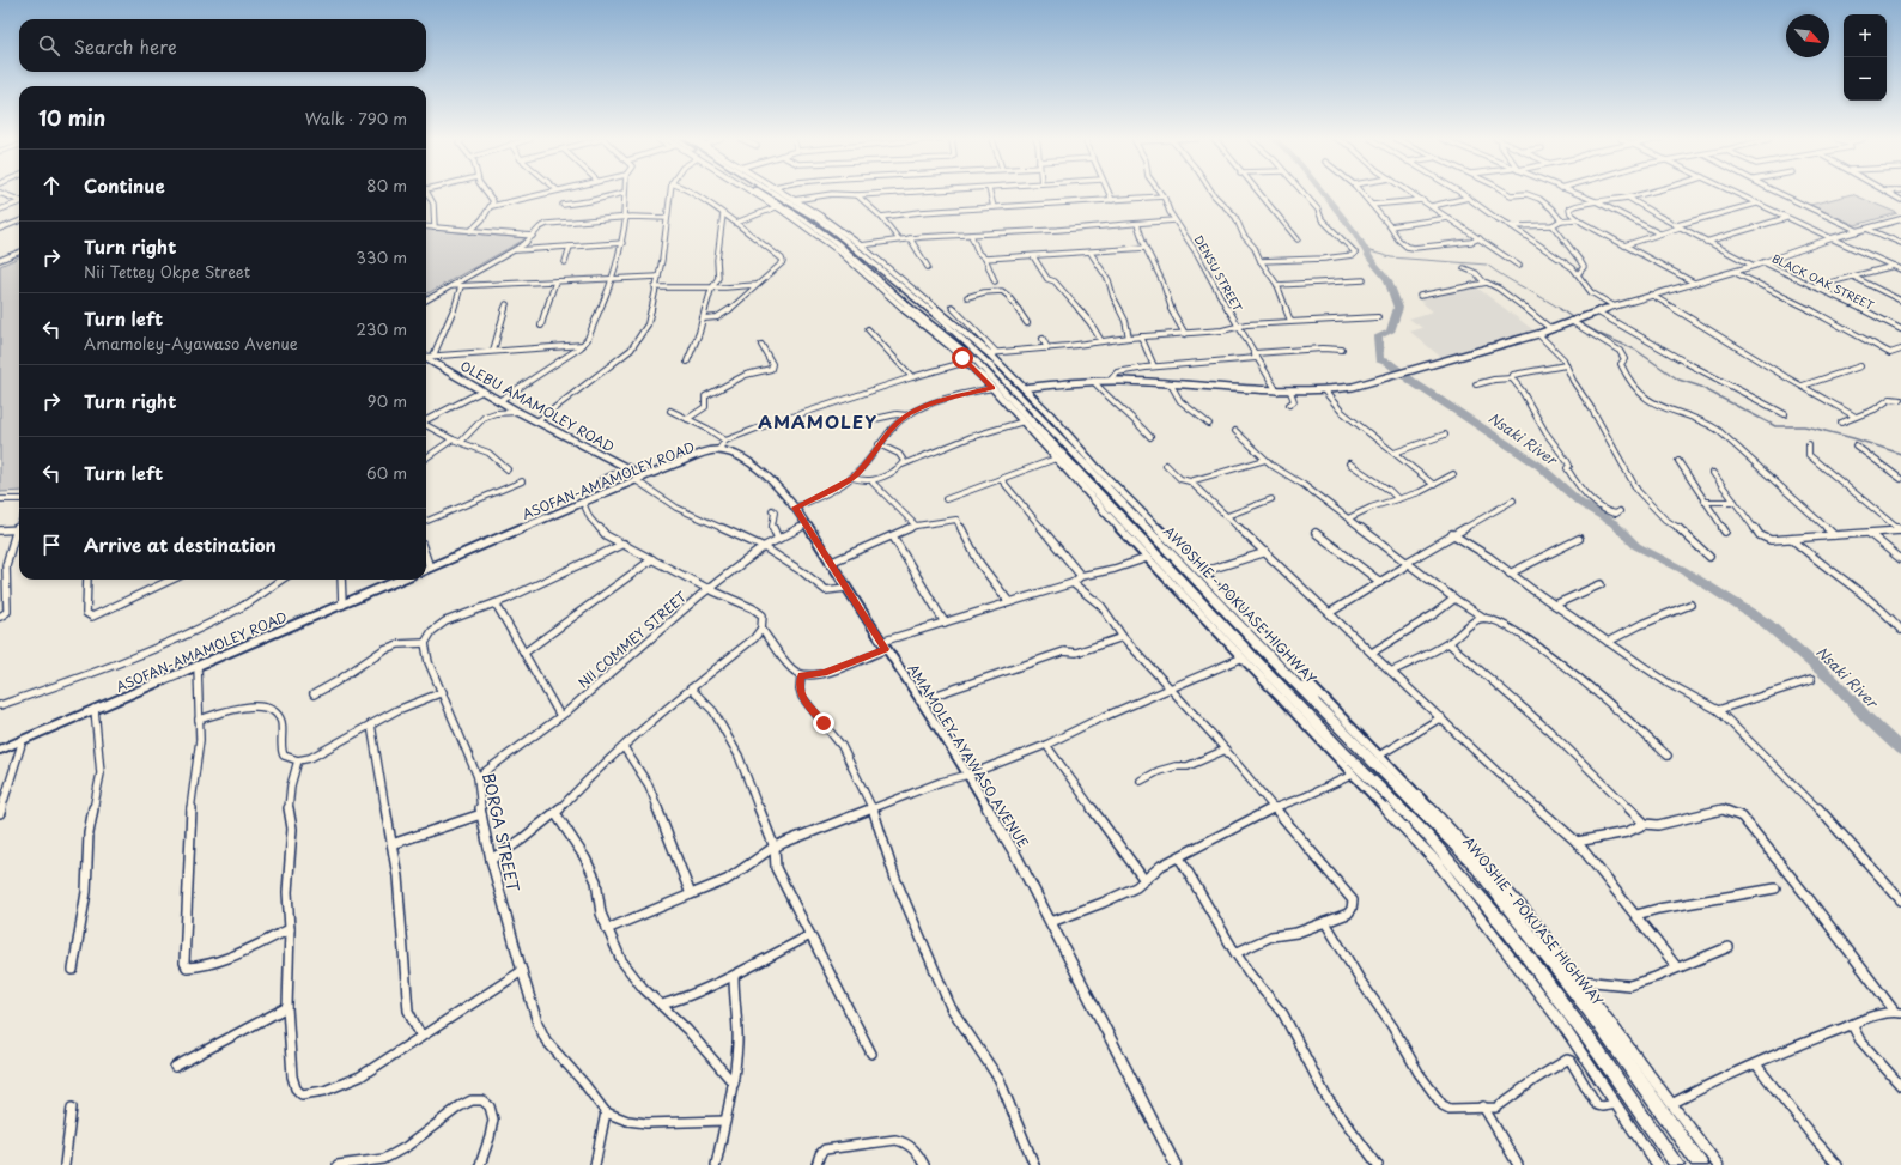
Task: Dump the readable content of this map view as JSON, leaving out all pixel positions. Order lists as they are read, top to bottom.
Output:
{
  "streets": {
    "main road": ["AWOSHIE - POKUASE HIGHWAY"],
    "street": [
      "DENSU STREET",
      "BLACK OAK STREET",
      "OLEBU AMAMOLEY ROAD",
      "ASOFAN-AMAMOLEY ROAD",
      "NII COMMEY STREET",
      "AMAMOLEY-AYAWASO AVENUE",
      "BORGA STREET"
    ]
  },
  "crossings": [
    ["OLEBU AMAMOLEY ROAD", "ASOFAN-AMAMOLEY ROAD"],
    ["ASOFAN-AMAMOLEY ROAD", "AMAMOLEY-AYAWASO AVENUE"],
    ["NII COMMEY STREET", "AMAMOLEY-AYAWASO AVENUE"],
    ["NII COMMEY STREET", "BORGA STREET"]
  ],
  "districts": ["AMAMOLEY"],
  "water": ["Nsaki River"],
  "north": "bottom right",
  "page": {
    "map_buttons": ["+", "−"],
    "search": "Search here",
    "heading": ["10 min", "Walk · 790 m"],
    "list": [
      ["Continue", "80 m"],
      ["Turn right", "Nii Tettey Okpe Street", "330 m"],
      ["Turn left", "Amamoley-Ayawaso Avenue", "230 m"],
      ["Turn right", "90 m"],
      ["Turn left", "60 m"],
      "Arrive at destination"
    ]
  }
}
